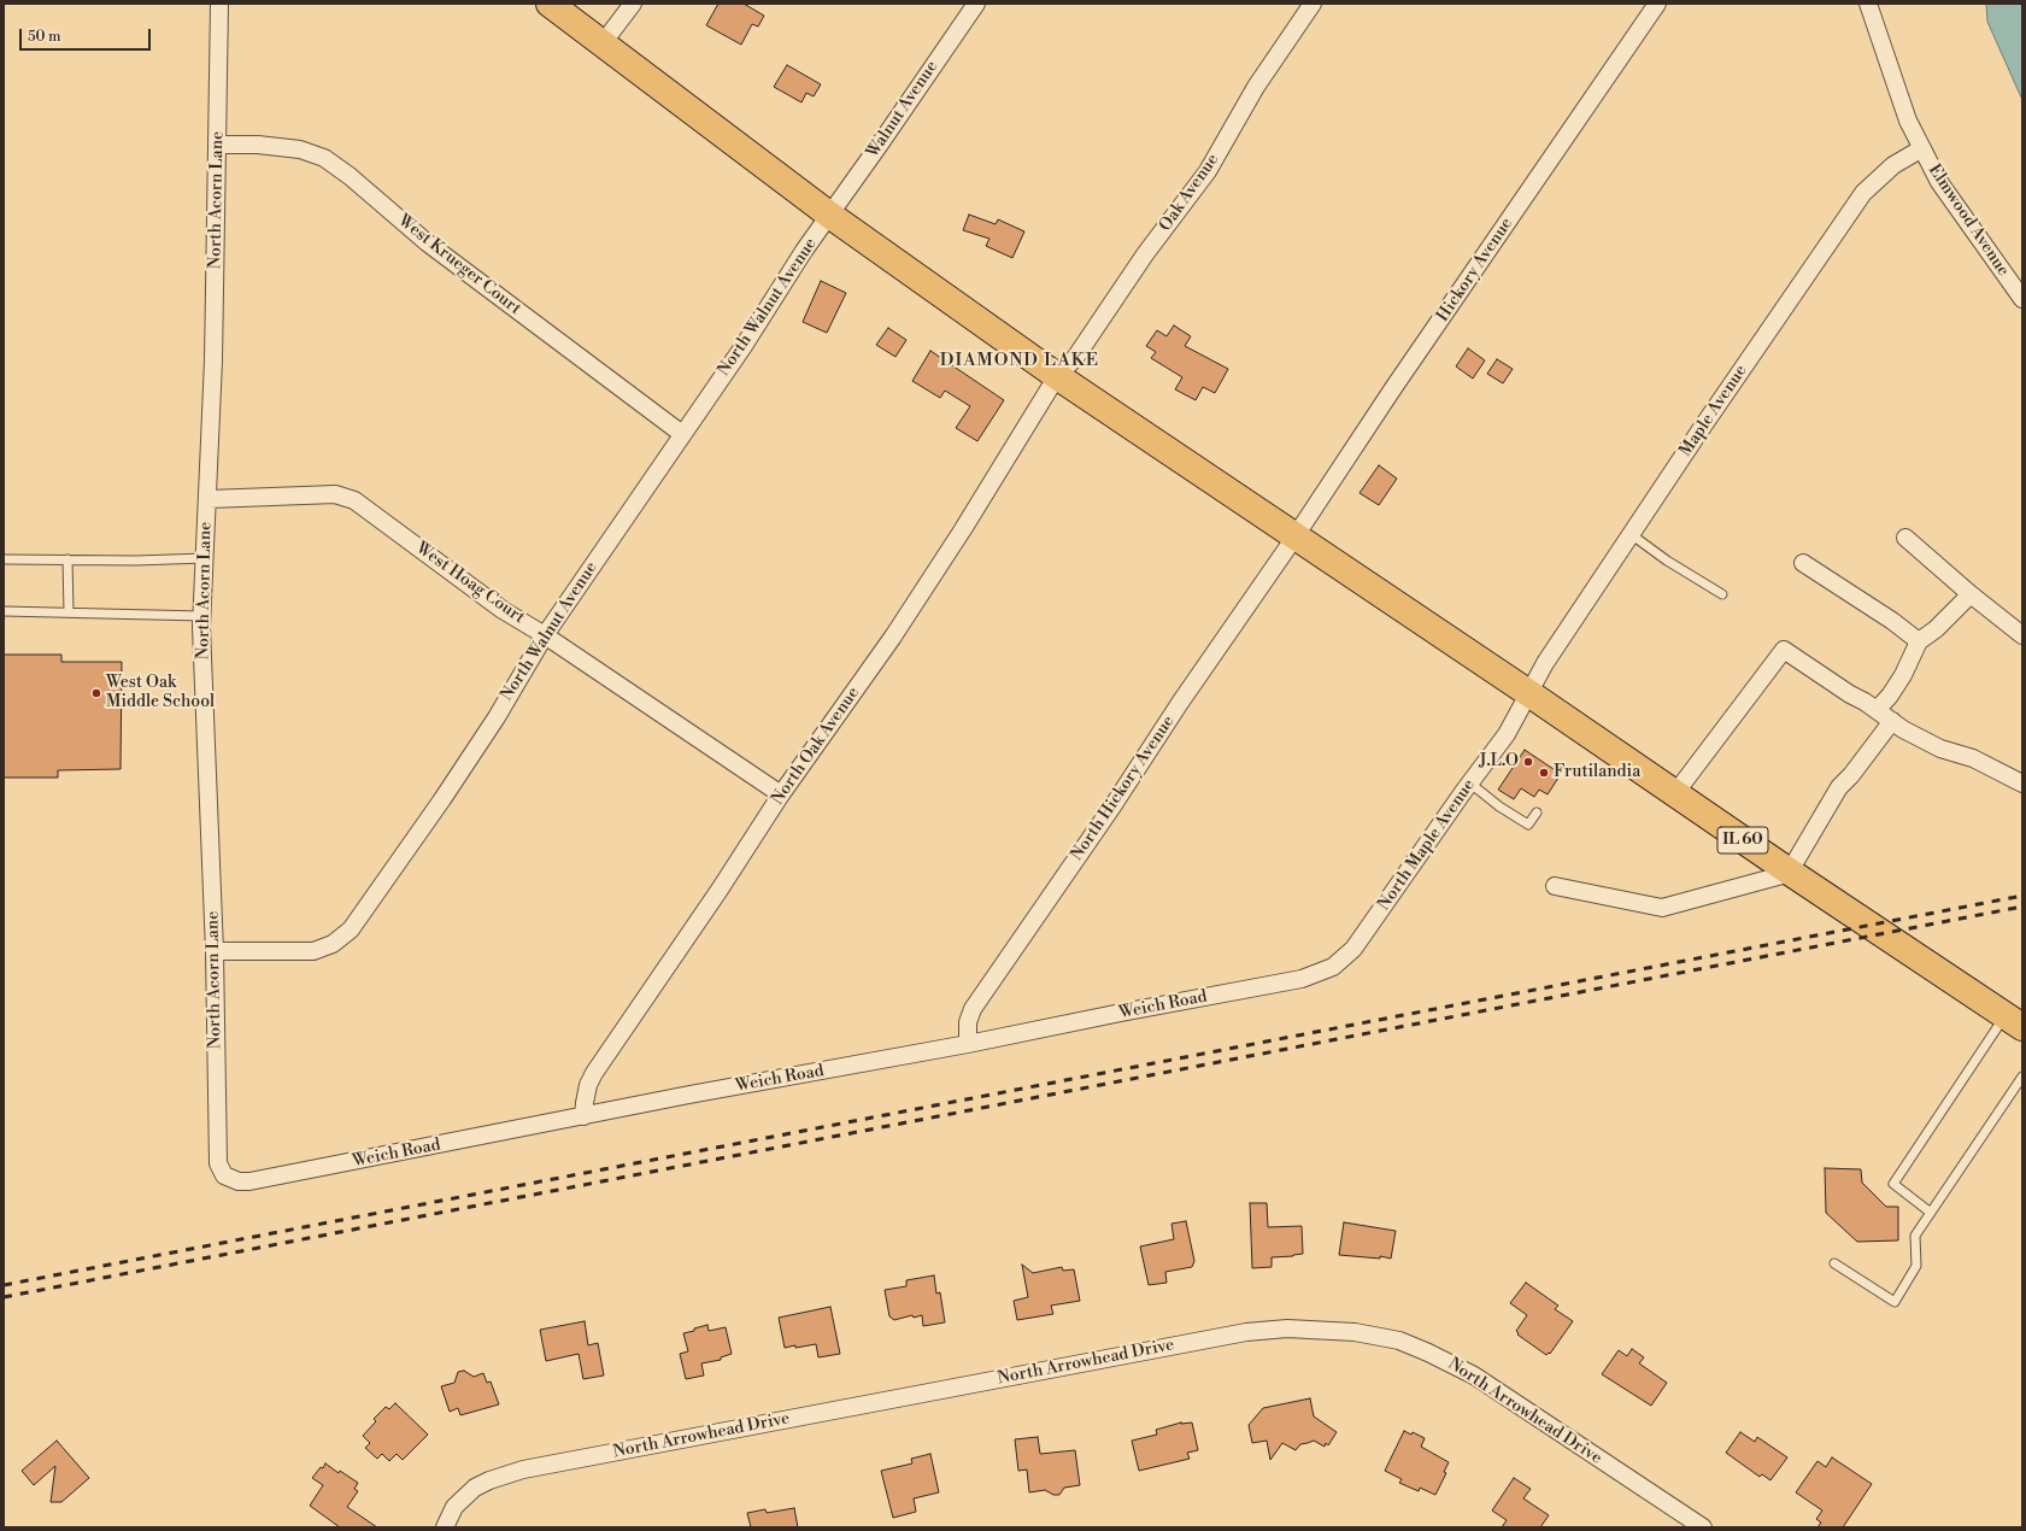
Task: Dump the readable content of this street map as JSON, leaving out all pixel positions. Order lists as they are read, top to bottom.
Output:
{
  "streets": {
    "main road": ["IL 60"],
    "street": [
      "Walnut Avenue",
      "Oak Avenue",
      "North Acorn Lane",
      "Elmwood Avenue",
      "West Krueger Court",
      "Hickory Avenue",
      "North Walnut Avenue",
      "Maple Avenue",
      "West Hoag Court",
      "North Oak Avenue",
      "North Hickory Avenue",
      "North Maple Avenue",
      "Weich Road",
      "North Arrowhead Drive"
    ]
  },
  "crossings": [
    ["Walnut Avenue", "North Walnut Avenue"],
    ["Walnut Avenue", "IL 60"],
    ["Oak Avenue", "North Oak Avenue"],
    ["Oak Avenue", "IL 60"],
    ["North Acorn Lane", "West Krueger Court"],
    ["North Acorn Lane", "North Walnut Avenue"],
    ["North Acorn Lane", "West Hoag Court"],
    ["North Acorn Lane", "Weich Road"],
    ["Elmwood Avenue", "Maple Avenue"],
    ["West Krueger Court", "North Walnut Avenue"],
    ["Hickory Avenue", "North Hickory Avenue"],
    ["Hickory Avenue", "IL 60"],
    ["North Walnut Avenue", "West Hoag Court"],
    ["North Walnut Avenue", "IL 60"],
    ["Maple Avenue", "IL 60"],
    ["Maple Avenue", "North Maple Avenue"],
    ["West Hoag Court", "North Oak Avenue"],
    ["North Oak Avenue", "IL 60"],
    ["North Oak Avenue", "Weich Road"],
    ["North Hickory Avenue", "IL 60"],
    ["North Hickory Avenue", "Weich Road"],
    ["IL 60", "North Maple Avenue"],
    ["North Maple Avenue", "Weich Road"]
  ],
  "districts": ["DIAMOND LAKE"],
  "places": ["West Oak Middle School", "J.L.O", "Frutilandia"],
  "scale_bar": "50 m"
}
